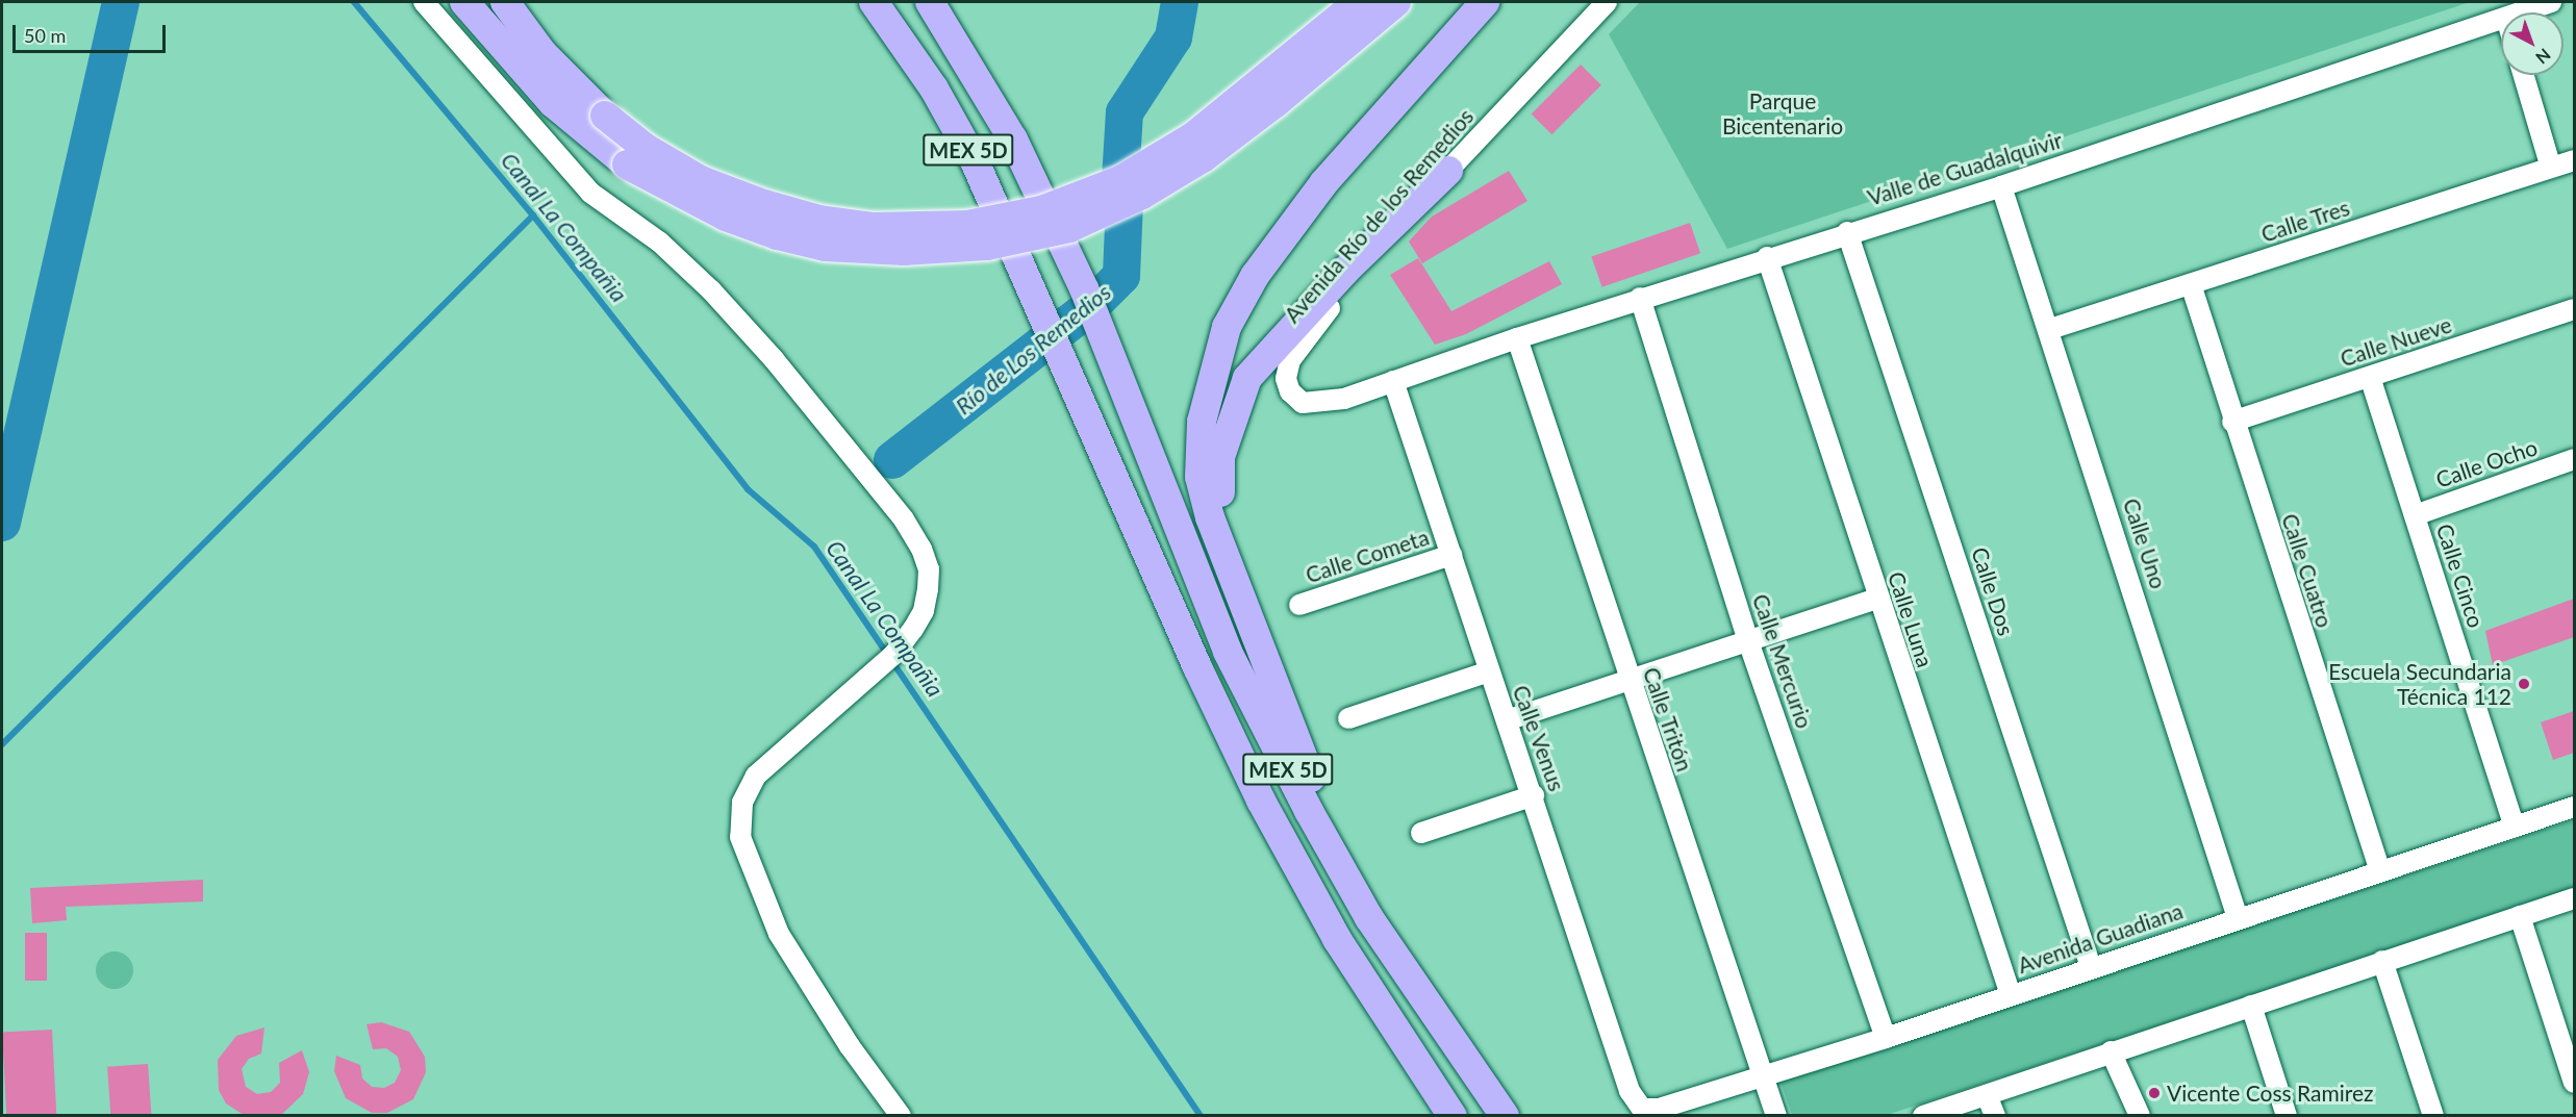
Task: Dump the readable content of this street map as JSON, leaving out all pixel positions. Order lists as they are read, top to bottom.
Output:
{
  "streets": {
    "highway": ["MEX 5D"],
    "street": [
      "Valle de Guadalquivir",
      "Avenida Río de los Remedios",
      "Calle Tres",
      "Calle Nueve",
      "Calle Ocho",
      "Calle Uno",
      "Calle Cometa",
      "Calle Cuatro",
      "Calle Cinco",
      "Calle Dos",
      "Calle Luna",
      "Calle Mercurio",
      "Calle Tritón",
      "Calle Venus",
      "Avenida Guadiana"
    ]
  },
  "crossings": [
    ["Valle de Guadalquivir", "Avenida Río de los Remedios"],
    ["Valle de Guadalquivir", "Calle Uno"],
    ["Valle de Guadalquivir", "Calle Dos"],
    ["Valle de Guadalquivir", "Calle Luna"],
    ["Valle de Guadalquivir", "Calle Mercurio"],
    ["Valle de Guadalquivir", "Calle Tritón"],
    ["Valle de Guadalquivir", "Calle Venus"],
    ["Avenida Río de los Remedios", "Calle Venus"],
    ["Calle Tres", "Calle Uno"],
    ["Calle Tres", "Calle Cuatro"],
    ["Calle Nueve", "Calle Cuatro"],
    ["Calle Nueve", "Calle Cinco"],
    ["Calle Ocho", "Calle Cinco"],
    ["Calle Uno", "Avenida Guadiana"],
    ["Calle Cometa", "Calle Venus"],
    ["Calle Cuatro", "Avenida Guadiana"],
    ["Calle Cinco", "Avenida Guadiana"],
    ["Calle Dos", "Avenida Guadiana"],
    ["Calle Luna", "Avenida Guadiana"],
    ["Calle Mercurio", "Avenida Guadiana"],
    ["Calle Tritón", "Avenida Guadiana"],
    ["Calle Venus", "Avenida Guadiana"]
  ],
  "water": ["Canal La Compañia", "Río de Los Remedios"],
  "parks": ["Parque Bicentenario"],
  "places": ["Escuela Secundaria Técnica 112", "Vicente Coss Ramirez"],
  "scale_bar": "50 m",
  "north": "bottom right"
}
